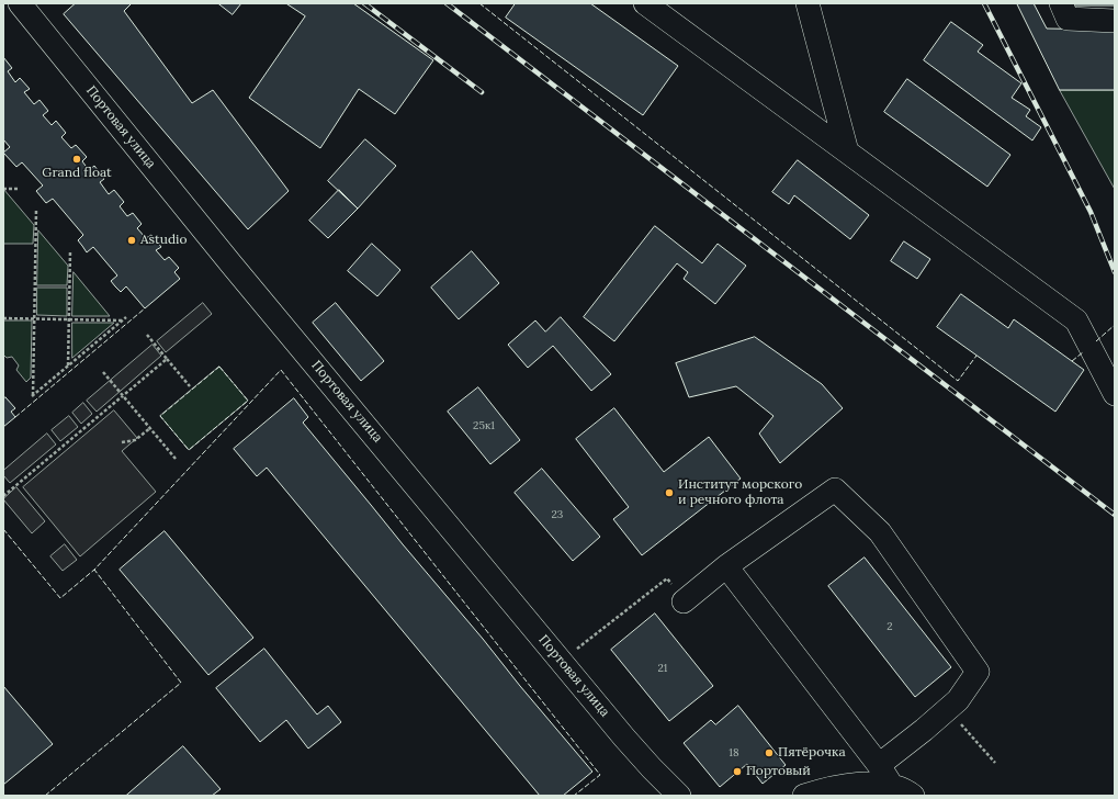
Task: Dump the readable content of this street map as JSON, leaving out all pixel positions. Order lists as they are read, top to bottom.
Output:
{
  "streets": {
    "street": ["Портовая улица"]
  },
  "places": [
    "Grand float",
    "Astudio",
    "Институт морского и речного флота",
    "Пятёрочка",
    "Портовый"
  ],
  "house_numbers": [
    "25к1",
    "23",
    "2",
    "21",
    "18"
  ]
}
